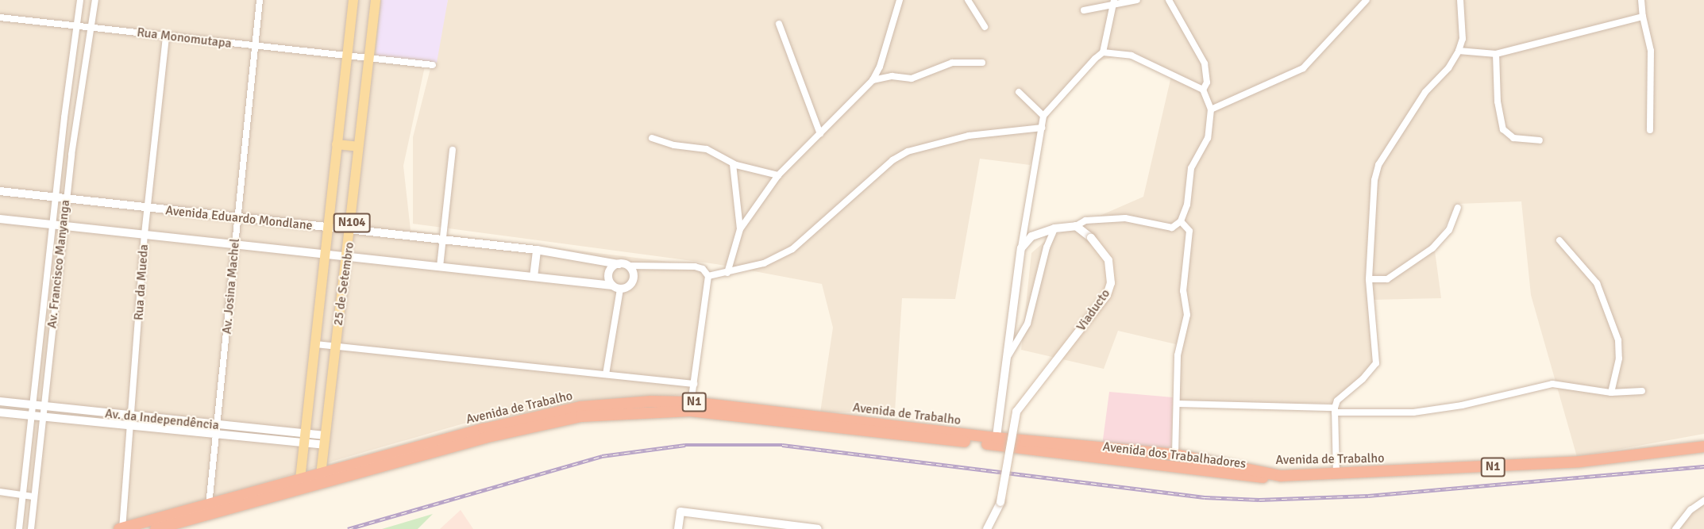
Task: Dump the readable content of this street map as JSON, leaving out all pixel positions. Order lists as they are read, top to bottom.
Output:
{
  "streets": {
    "highway": ["N1", "Avenida de Trabalho", "Avenida dos Trabalhadores"],
    "main road": [
      "Avenida Eduardo Mondlane",
      "N104",
      "25 de Setembro",
      "Viaducto",
      "Av. da Independência"
    ],
    "street": [
      "Rua Monomutapa",
      "Av. Francisco Manyanga",
      "Rua da Mueda",
      "Av. Josina Machel"
    ]
  },
  "crossings": [
    ["Rua Monomutapa", "Av. Francisco Manyanga"],
    ["Rua Monomutapa", "Rua da Mueda"],
    ["Rua Monomutapa", "25 de Setembro"],
    ["Rua Monomutapa", "Av. Josina Machel"],
    ["Avenida Eduardo Mondlane", "Av. Francisco Manyanga"],
    ["Avenida Eduardo Mondlane", "Rua da Mueda"],
    ["Avenida Eduardo Mondlane", "25 de Setembro"],
    ["Avenida Eduardo Mondlane", "Av. Josina Machel"],
    ["N104", "25 de Setembro"],
    ["N104", "Avenida de Trabalho"],
    ["N104", "Av. da Independência"],
    ["Av. Francisco Manyanga", "Av. da Independência"],
    ["Rua da Mueda", "Avenida de Trabalho"],
    ["Rua da Mueda", "Av. da Independência"],
    ["25 de Setembro", "Avenida de Trabalho"],
    ["25 de Setembro", "Av. da Independência"],
    ["Av. Josina Machel", "Avenida de Trabalho"],
    ["Av. Josina Machel", "Av. da Independência"],
    ["Avenida de Trabalho", "Avenida dos Trabalhadores"]
  ]
}
